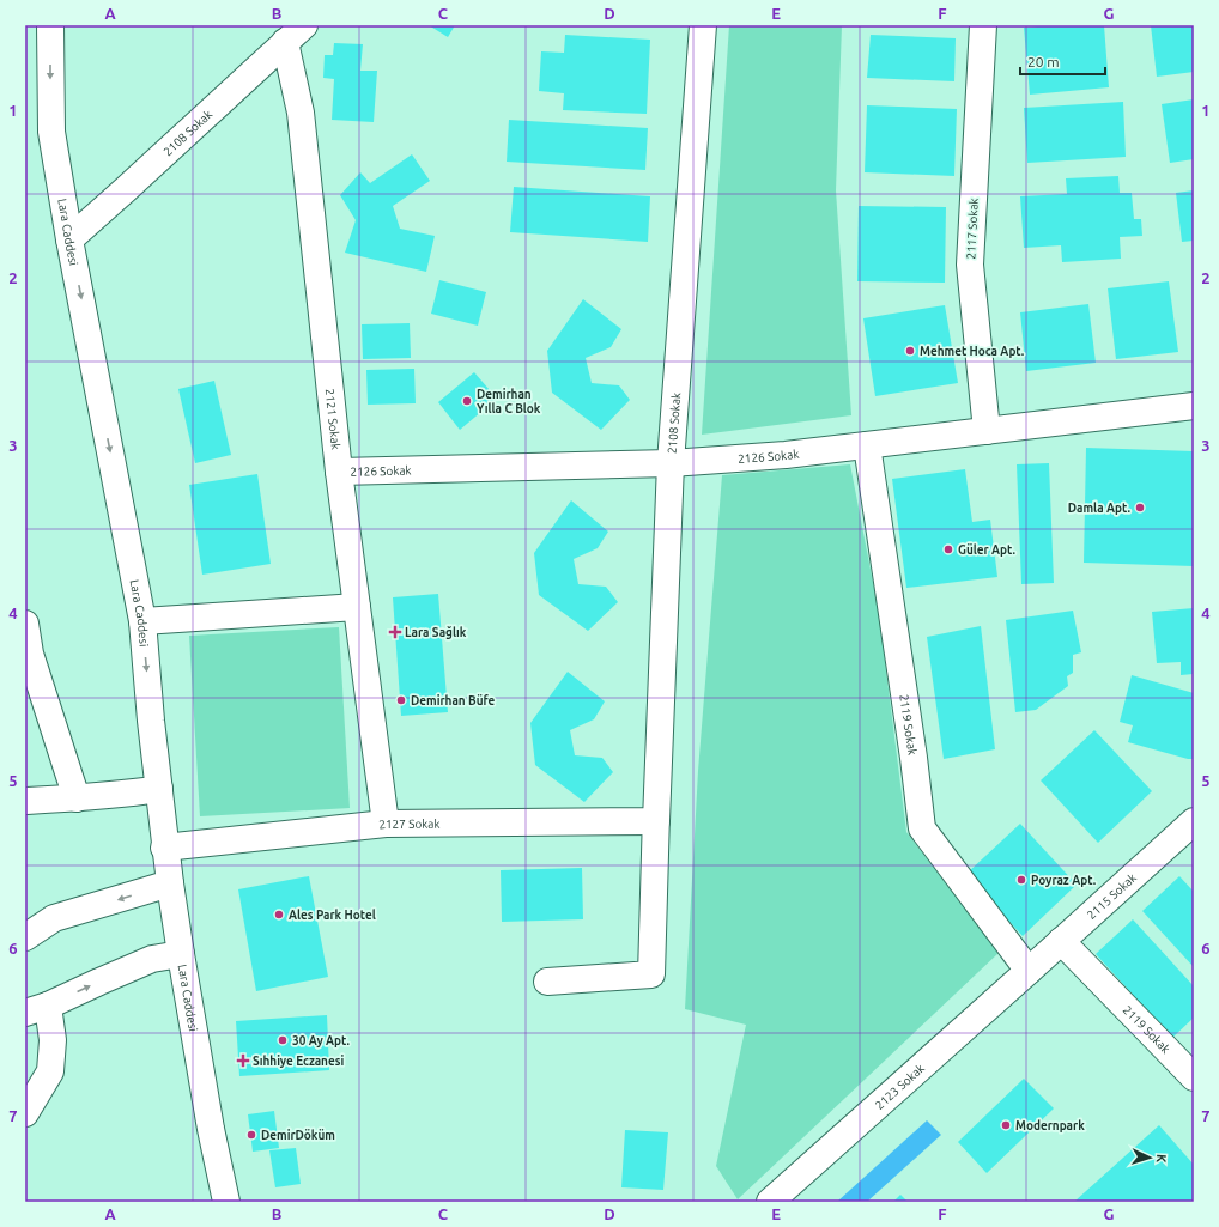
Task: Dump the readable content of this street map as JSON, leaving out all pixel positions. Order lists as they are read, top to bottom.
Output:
{
  "streets": {
    "street": [
      "2108 Sokak",
      "2117 Sokak",
      "Lara Caddesi",
      "2121 Sokak",
      "2126 Sokak",
      "2119 Sokak",
      "2127 Sokak",
      "2115 Sokak",
      "2123 Sokak"
    ]
  },
  "crossings": [
    ["2108 Sokak", "Lara Caddesi"],
    ["2108 Sokak", "2121 Sokak"],
    ["2108 Sokak", "2126 Sokak"],
    ["2108 Sokak", "2127 Sokak"],
    ["2117 Sokak", "2126 Sokak"],
    ["Lara Caddesi", "2127 Sokak"],
    ["2121 Sokak", "2126 Sokak"],
    ["2121 Sokak", "2127 Sokak"],
    ["2126 Sokak", "2119 Sokak"],
    ["2119 Sokak", "2115 Sokak"],
    ["2119 Sokak", "2123 Sokak"],
    ["2115 Sokak", "2123 Sokak"]
  ],
  "one_way": ["Lara Caddesi"],
  "places": {
    "other": [
      "Mehmet Hoca Apt.",
      "Demirhan Yılla C Blok",
      "Damla Apt.",
      "Güler Apt.",
      "Demirhan Büfe",
      "Poyraz Apt.",
      "Ales Park Hotel",
      "30 Ay Apt.",
      "Modernpark",
      "DemirDöküm"
    ],
    "health": ["Lara Sağlık", "Sıhhiye Eczanesi"]
  },
  "scale_bar": "20 m",
  "north": "right",
  "grid": {
    "columns": [
      "A",
      "B",
      "C",
      "D",
      "E",
      "F",
      "G"
    ],
    "rows": [
      "1",
      "2",
      "3",
      "4",
      "5",
      "6",
      "7"
    ]
  }
}
